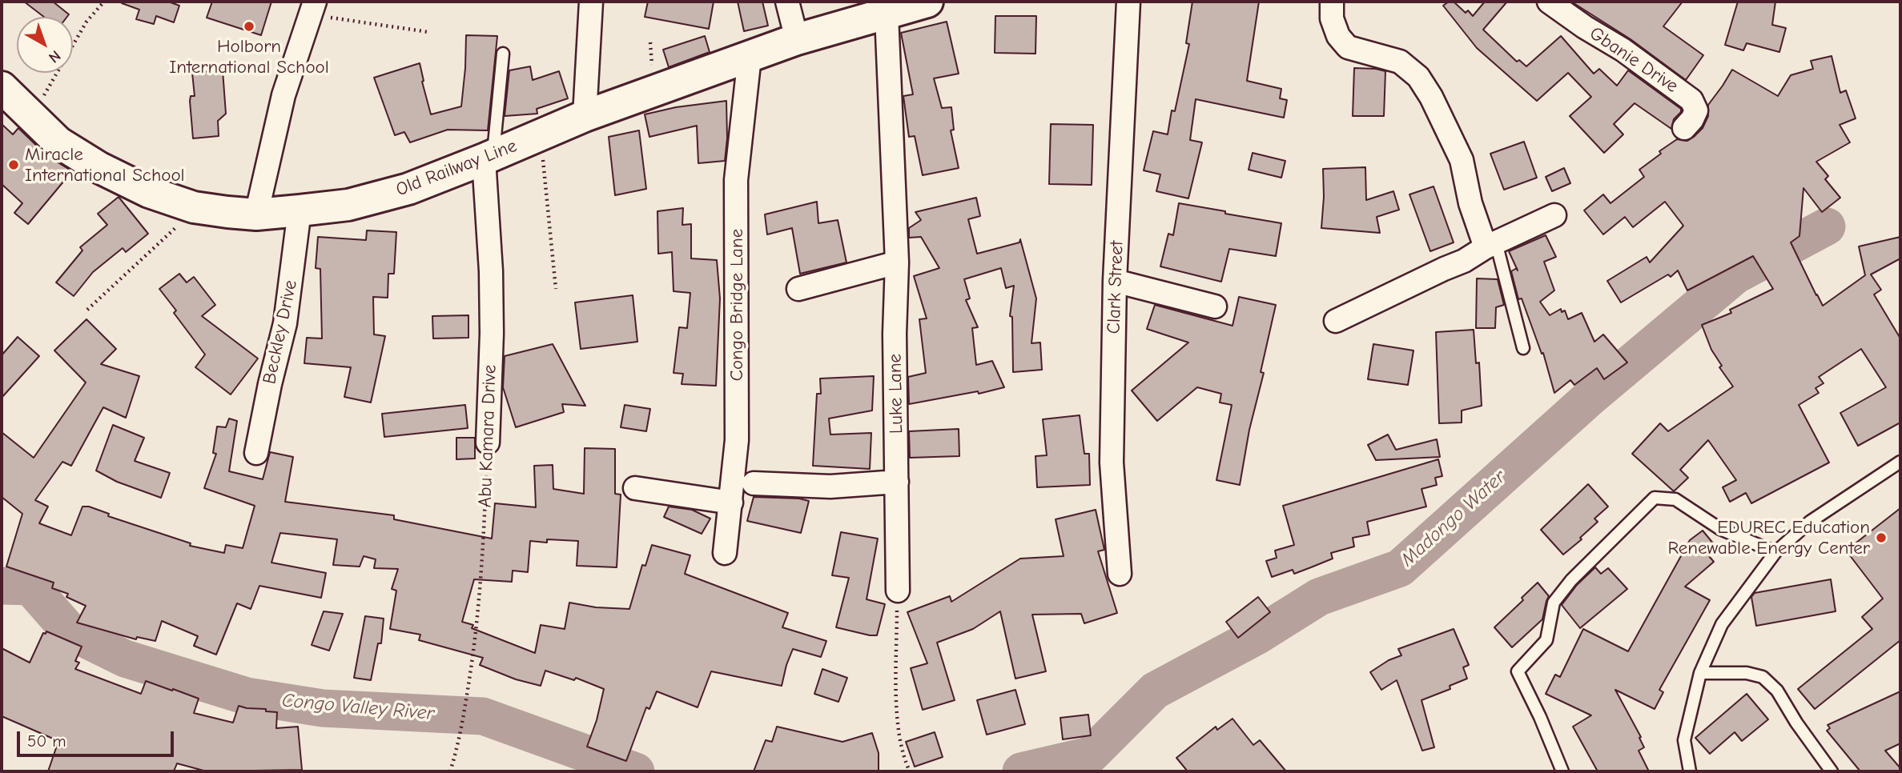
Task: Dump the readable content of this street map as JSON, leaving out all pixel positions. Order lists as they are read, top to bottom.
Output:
{
  "streets": {
    "street": [
      "Gbanie Drive",
      "Old Railway Line",
      "Clark Street",
      "Congo Bridge Lane",
      "Beckley Drive",
      "Luke Lane",
      "Abu Kamara Drive"
    ]
  },
  "crossings": [
    ["Old Railway Line", "Congo Bridge Lane"],
    ["Old Railway Line", "Beckley Drive"],
    ["Old Railway Line", "Luke Lane"],
    ["Old Railway Line", "Abu Kamara Drive"]
  ],
  "water": ["Madongo Water", "Congo Valley River"],
  "places": ["Holborn International School", "Miracle International School", "EDUREC Education Renewable Energy Center"],
  "scale_bar": "50 m",
  "north": "bottom right"
}
